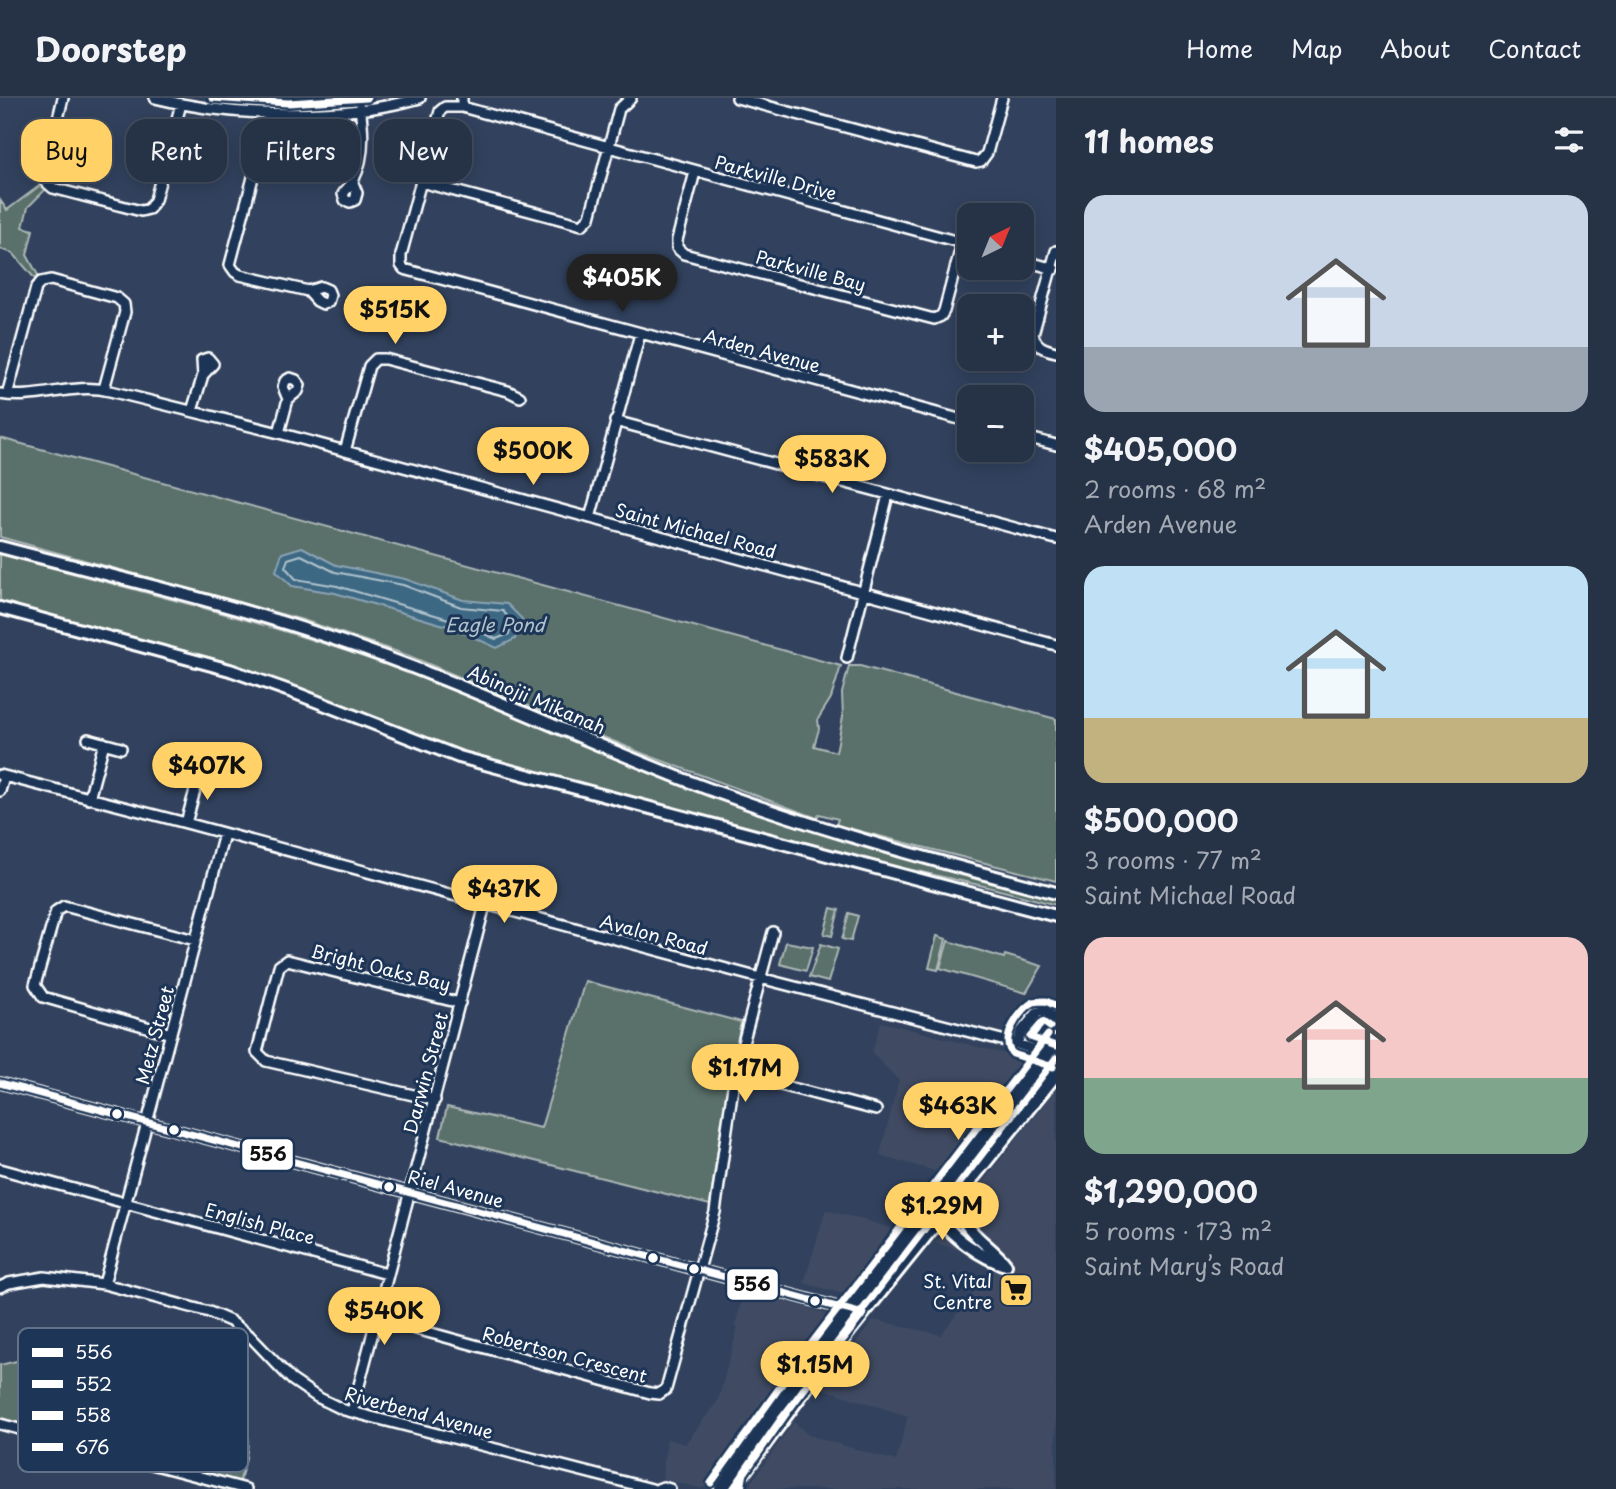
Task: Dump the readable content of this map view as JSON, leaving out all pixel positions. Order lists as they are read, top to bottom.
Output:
{
  "streets": {
    "main road": ["Abinojii Mikanah"],
    "street": [
      "Parkville Drive",
      "Parkville Bay",
      "Arden Avenue",
      "Saint Michael Road",
      "Avalon Road",
      "Bright Oaks Bay",
      "Metz Street",
      "Darwin Street",
      "Riel Avenue",
      "English Place",
      "Robertson Crescent",
      "Riverbend Avenue"
    ]
  },
  "crossings": [
    ["Parkville Drive", "Parkville Bay"],
    ["Parkville Drive", "Arden Avenue"],
    ["Avalon Road", "Metz Street"],
    ["Avalon Road", "Darwin Street"],
    ["Bright Oaks Bay", "Darwin Street"],
    ["Metz Street", "Riel Avenue"],
    ["Metz Street", "English Place"],
    ["Metz Street", "Riverbend Avenue"],
    ["Darwin Street", "Riel Avenue"],
    ["Darwin Street", "English Place"],
    ["Darwin Street", "Robertson Crescent"],
    ["Darwin Street", "Riverbend Avenue"],
    ["Riel Avenue", "Robertson Crescent"]
  ],
  "water": ["Eagle Pond"],
  "places": {
    "supermarket": ["St. Vital Centre"]
  },
  "lines": [
    "transit line 676",
    "transit line 552",
    "transit line 558",
    "transit line 556"
  ],
  "legend": [
    "556",
    "552",
    "558",
    "676"
  ],
  "north": "top right",
  "page": {
    "header": "Doorstep",
    "nav": [
      "Home",
      "Map",
      "About",
      "Contact"
    ],
    "heading": "11 homes",
    "chip": [
      "Buy",
      "Rent",
      "Filters",
      "New"
    ],
    "list": [
      {
        "name": "$405,000",
        "note": "2 rooms · 68 m² · Arden Avenue"
      },
      {
        "name": "$500,000",
        "note": "3 rooms · 77 m² · Saint Michael Road"
      },
      {
        "name": "$1,290,000",
        "note": "5 rooms · 173 m² · Saint Mary’s Road"
      }
    ],
    "map_buttons": ["+", "−"],
    "price": [
      "$405K",
      "$515K",
      "$500K",
      "$583K",
      "$407K",
      "$437K",
      "$1.17M",
      "$463K",
      "$1.29M",
      "$540K",
      "$1.15M"
    ]
  }
}
